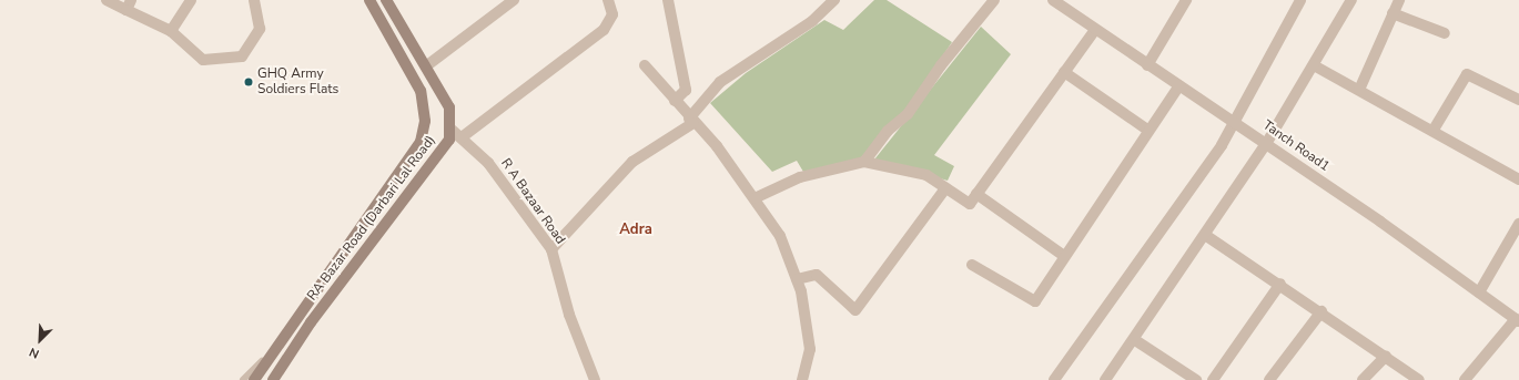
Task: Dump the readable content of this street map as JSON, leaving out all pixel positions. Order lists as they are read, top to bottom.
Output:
{
  "streets": {
    "main road": ["RA Bazar Road (Darbari Lal Road)"],
    "street": ["Tanch Road1", "R A Bazaar Road"]
  },
  "crossings": [
    ["R A Bazaar Road", "RA Bazar Road (Darbari Lal Road)"]
  ],
  "districts": ["Adra"],
  "places": ["GHQ Army Soldiers Flats"],
  "north": "bottom left"
}
